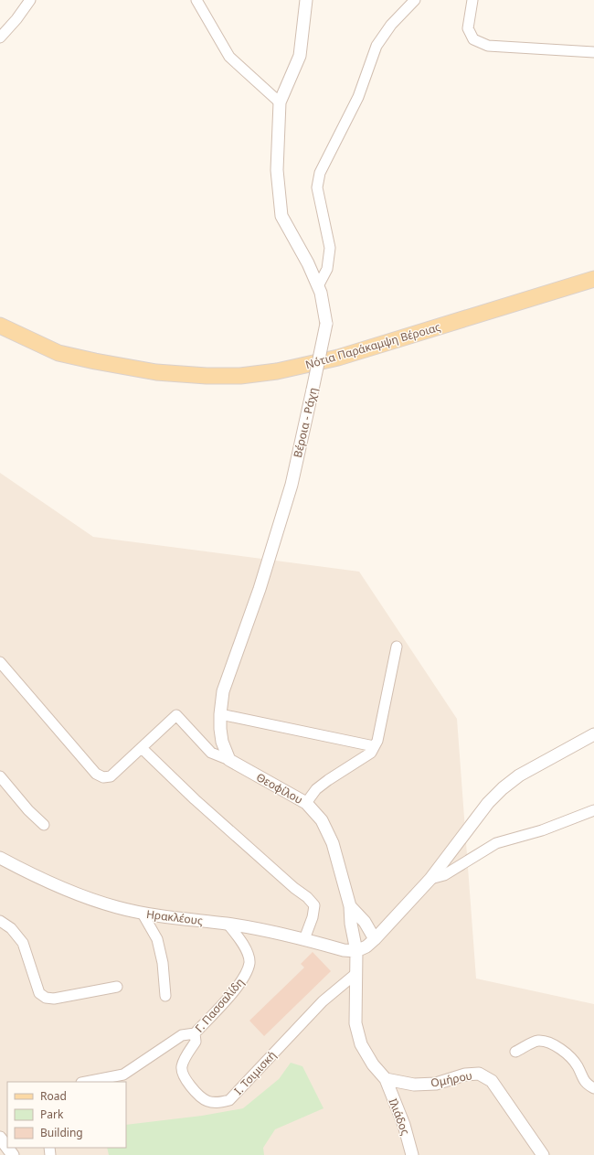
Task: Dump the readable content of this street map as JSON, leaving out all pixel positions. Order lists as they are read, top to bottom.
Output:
{
  "streets": {
    "main road": ["Νότια Παράκαμψη Βέροιας"],
    "street": [
      "Βέροια - Ράχη",
      "Θεοφίλου",
      "Ηρακλέους",
      "Γ. Πασσαλίδη",
      "Ι. Τσιμισκή",
      "Ομήρου",
      "Ιλιάδος"
    ]
  },
  "crossings": [
    ["Βέροια - Ράχη", "Θεοφίλου"],
    ["Θεοφίλου", "Ηρακλέους"],
    ["Θεοφίλου", "Ι. Τσιμισκή"],
    ["Θεοφίλου", "Ιλιάδος"],
    ["Ηρακλέους", "Γ. Πασσαλίδη"],
    ["Γ. Πασσαλίδη", "Ι. Τσιμισκή"],
    ["Ι. Τσιμισκή", "Ιλιάδος"],
    ["Ομήρου", "Ιλιάδος"]
  ],
  "legend": ["Road", "Park", "Building"]
}
